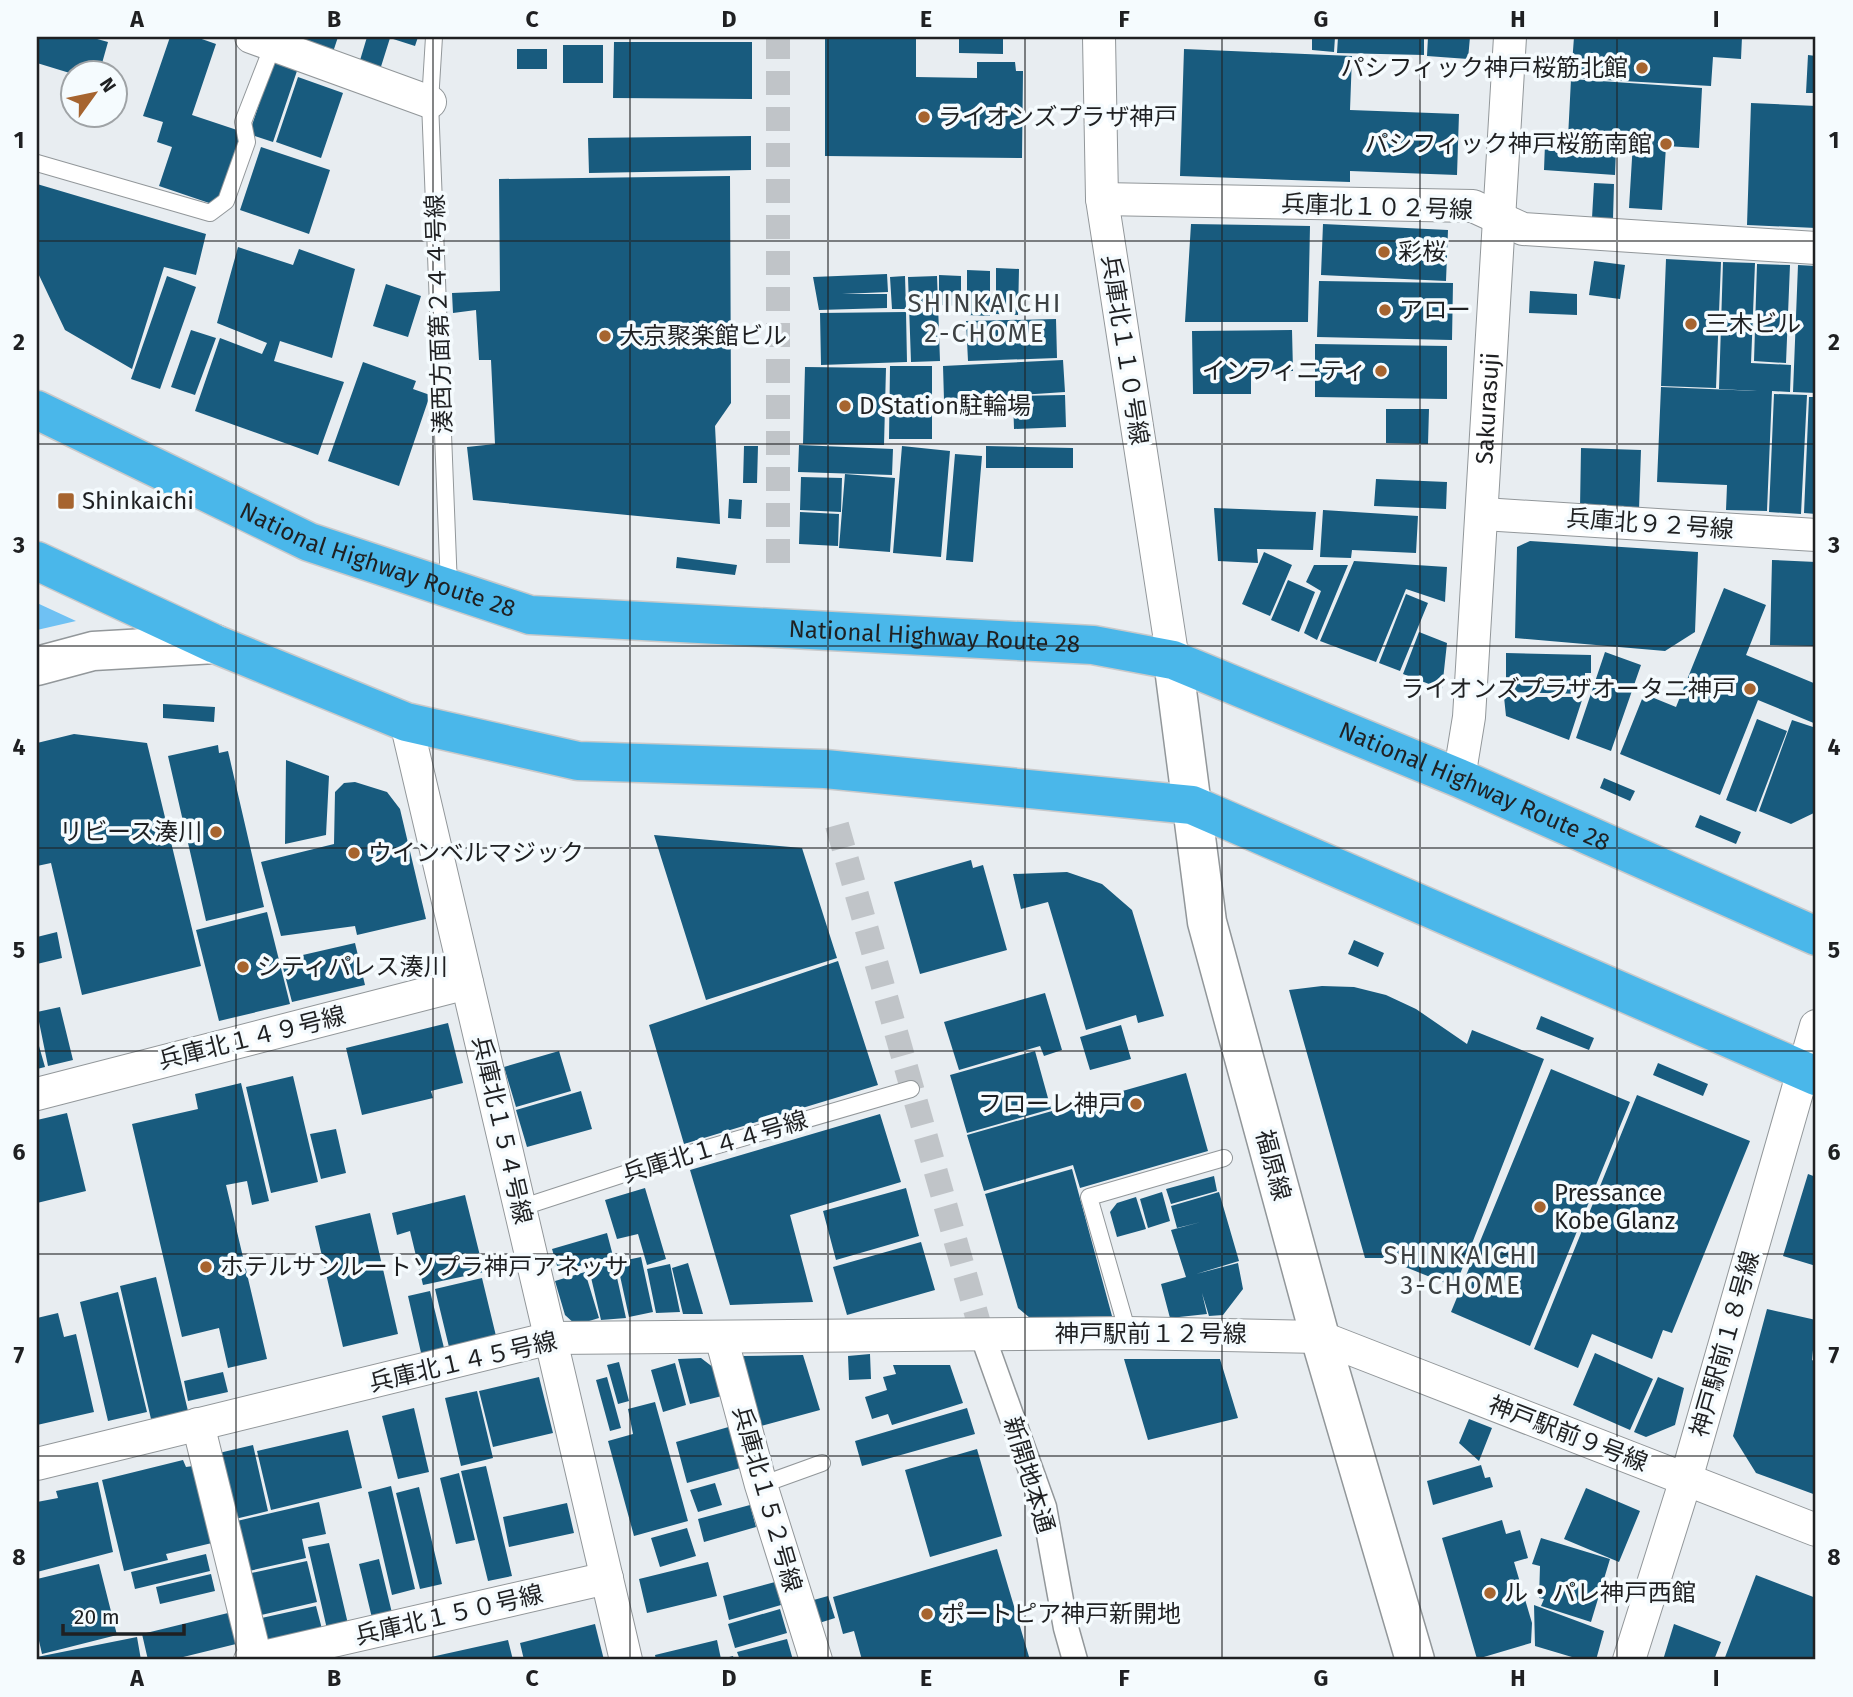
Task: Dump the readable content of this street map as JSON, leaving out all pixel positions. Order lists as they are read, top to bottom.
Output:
{
  "streets": {
    "highway": ["National Highway Route 28"],
    "street": [
      "兵庫北１０２号線",
      "兵庫北１１０号線",
      "Sakurasuji",
      "兵庫北９２号線",
      "兵庫北１４９号線",
      "兵庫北１５４号線",
      "福原線",
      "神戸駅前１２号線",
      "神戸駅前１８号線",
      "兵庫北１４５号線",
      "神戸駅前９号線",
      "新開地本通",
      "兵庫北１５２号線",
      "兵庫北１５０号線"
    ],
    "lane": ["湊西方面第２４４号線", "兵庫北１４４号線"]
  },
  "crossings": [
    ["兵庫北１０２号線", "兵庫北１１０号線"],
    ["兵庫北１０２号線", "Sakurasuji"],
    ["湊西方面第２４４号線", "National Highway Route 28"],
    ["兵庫北１１０号線", "National Highway Route 28"],
    ["兵庫北１１０号線", "福原線"],
    ["Sakurasuji", "兵庫北９２号線"],
    ["Sakurasuji", "National Highway Route 28"],
    ["National Highway Route 28", "福原線"],
    ["兵庫北１４９号線", "兵庫北１５４号線"],
    ["兵庫北１５４号線", "兵庫北１４４号線"],
    ["兵庫北１５４号線", "兵庫北１４５号線"],
    ["兵庫北１５４号線", "兵庫北１５０号線"],
    ["福原線", "神戸駅前１２号線"],
    ["福原線", "神戸駅前９号線"],
    ["神戸駅前１２号線", "兵庫北１４５号線"],
    ["神戸駅前１２号線", "神戸駅前９号線"],
    ["神戸駅前１２号線", "新開地本通"],
    ["神戸駅前１８号線", "神戸駅前９号線"],
    ["兵庫北１４５号線", "新開地本通"],
    ["兵庫北１４５号線", "兵庫北１５２号線"]
  ],
  "districts": ["SHINKAICHI 2-CHOME", "SHINKAICHI 3-CHOME"],
  "places": {
    "other": [
      "パシフィック神戸桜筋北館",
      "ライオンズプラザ神戸",
      "パシフィック神戸桜筋南館",
      "彩桜",
      "アロー",
      "三木ビル",
      "大京聚楽館ビル",
      "インフィニティ",
      "D Station駐輪場",
      "ライオンズプラザオータニ神戸",
      "リビース湊川",
      "ウインベルマジック",
      "シティパレス湊川",
      "フローレ神戸",
      "Pressance Kobe Glanz",
      "ホテルサンルートソプラ神戸アネッサ",
      "ル・パレ神戸西館",
      "ポートピア神戸新開地"
    ],
    "transit": ["Shinkaichi"]
  },
  "scale_bar": "20 m",
  "north": "top right",
  "grid": {
    "columns": [
      "A",
      "B",
      "C",
      "D",
      "E",
      "F",
      "G",
      "H",
      "I"
    ],
    "rows": [
      "1",
      "2",
      "3",
      "4",
      "5",
      "6",
      "7",
      "8"
    ]
  }
}
